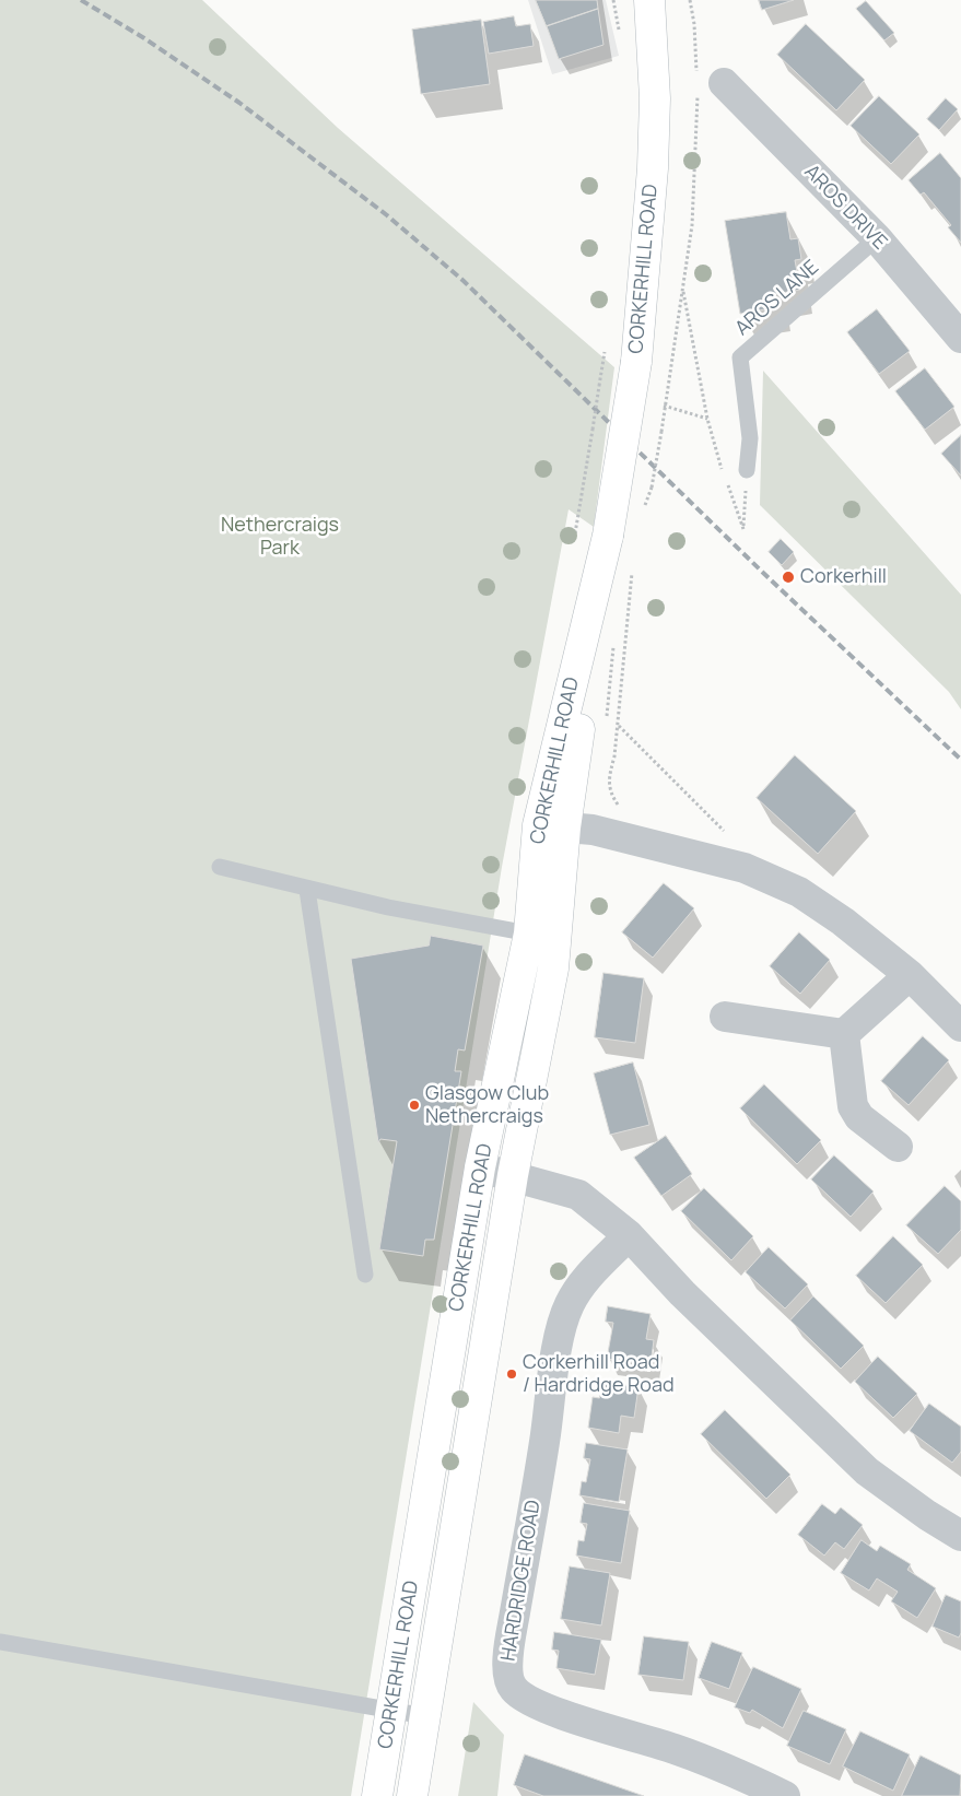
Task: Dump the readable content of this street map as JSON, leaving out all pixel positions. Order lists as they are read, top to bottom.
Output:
{
  "streets": {
    "street": ["AROS DRIVE", "CORKERHILL ROAD", "HARDRIDGE ROAD"],
    "lane": ["AROS LANE"]
  },
  "crossings": [
    ["AROS DRIVE", "AROS LANE"]
  ],
  "parks": ["Nethercraigs Park"],
  "places": ["Corkerhill", "Glasgow Club Nethercraigs", "Corkerhill Road / Hardridge Road"]
}
